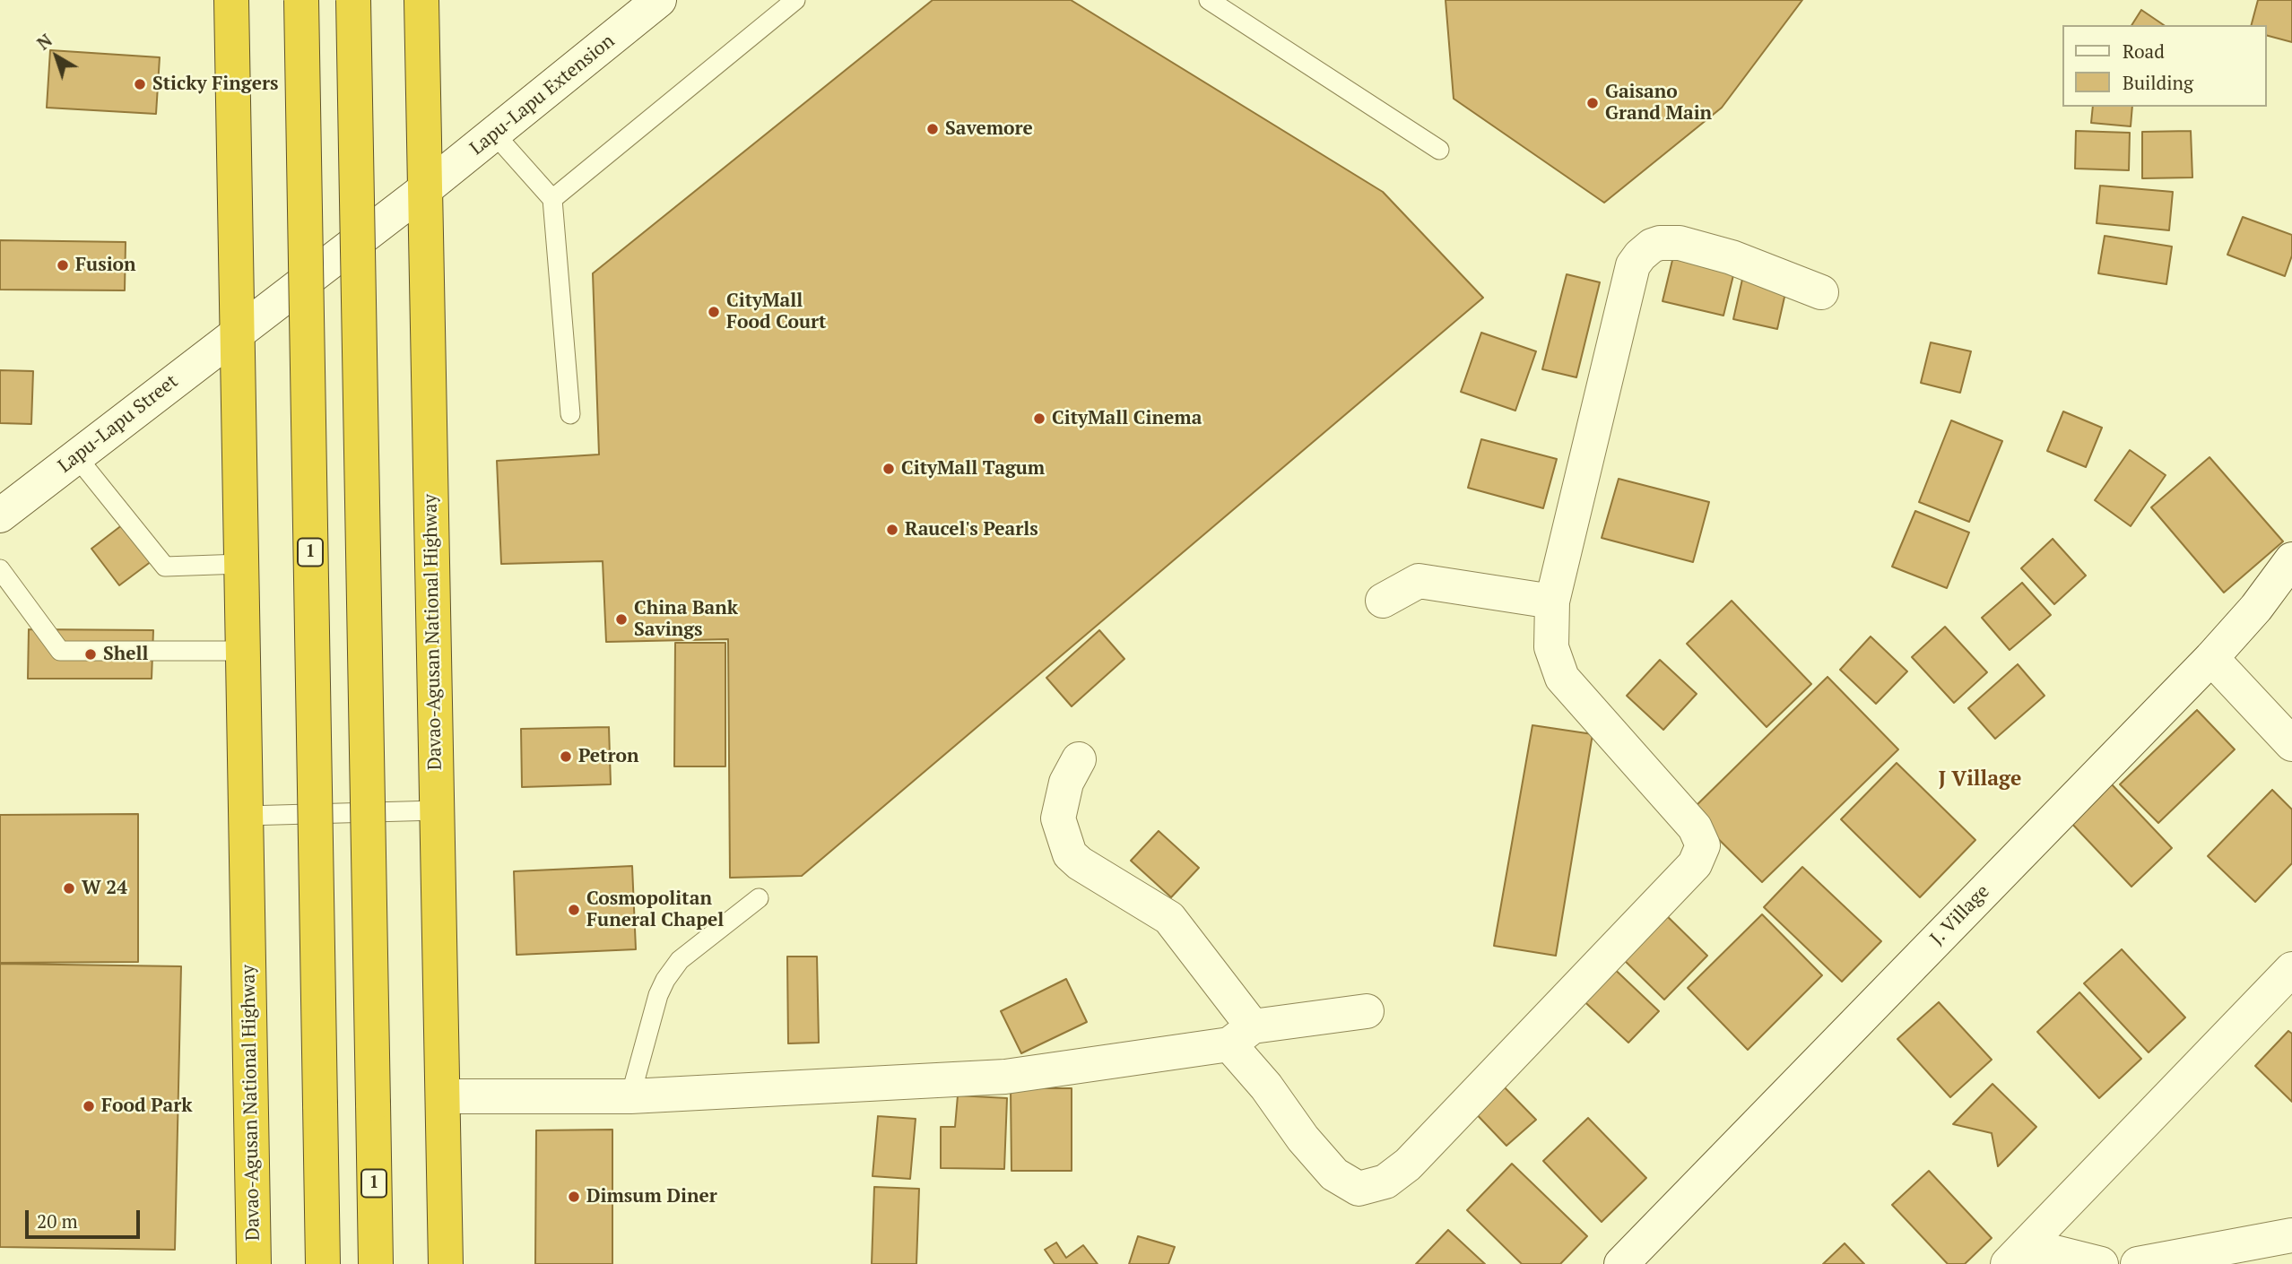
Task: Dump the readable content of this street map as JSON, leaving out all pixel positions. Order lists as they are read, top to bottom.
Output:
{
  "streets": {
    "highway": ["1", "Davao-Agusan National Highway"],
    "street": ["Lapu-Lapu Extension", "Lapu-Lapu Street", "J. Village"]
  },
  "crossings": [
    ["Lapu-Lapu Extension", "Lapu-Lapu Street"],
    ["Lapu-Lapu Extension", "Davao-Agusan National Highway"],
    ["Lapu-Lapu Street", "Davao-Agusan National Highway"]
  ],
  "districts": ["J Village"],
  "places": [
    "Sticky Fingers",
    "Gaisano Grand Main",
    "Savemore",
    "Fusion",
    "CityMall Food Court",
    "CityMall Cinema",
    "CityMall Tagum",
    "Raucel's Pearls",
    "China Bank Savings",
    "Shell",
    "Petron",
    "W 24",
    "Cosmopolitan Funeral Chapel",
    "Food Park",
    "Dimsum Diner"
  ],
  "legend": ["Road", "Building"],
  "scale_bar": "20 m",
  "north": "top left"
}
